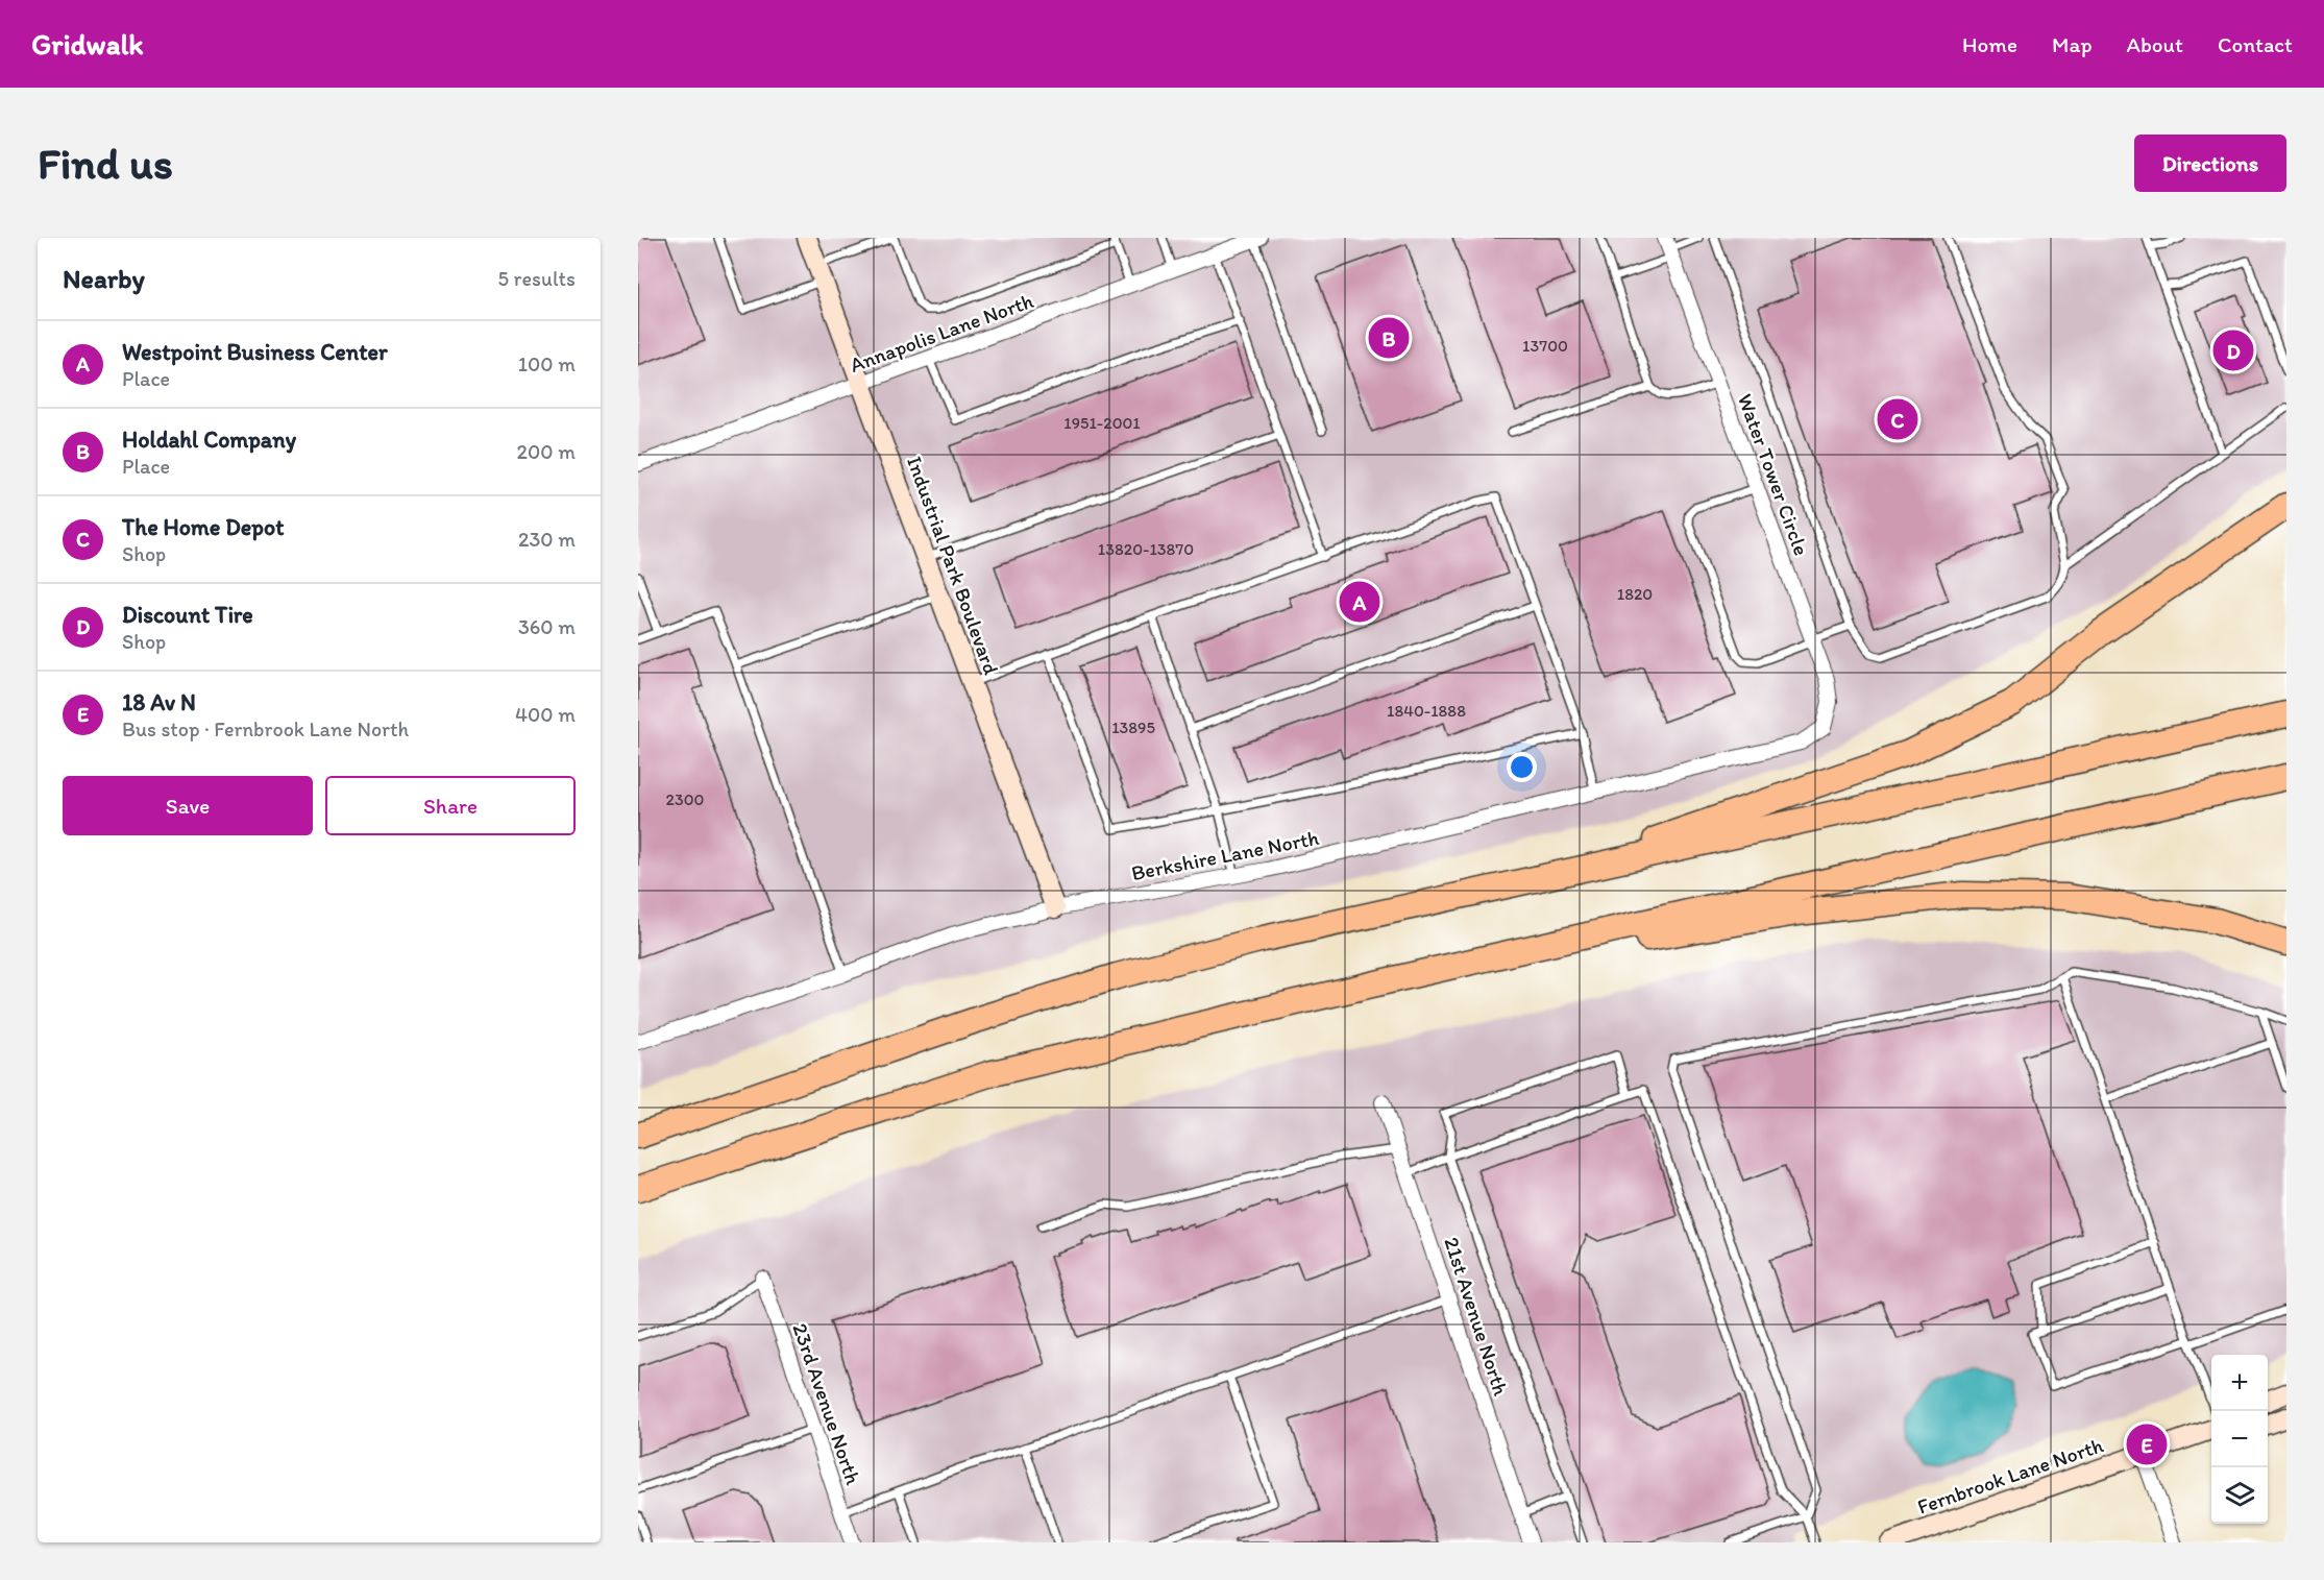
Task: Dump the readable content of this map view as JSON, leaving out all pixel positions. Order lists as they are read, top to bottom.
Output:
{
  "streets": {
    "street": [
      "Annapolis Lane North",
      "Water Tower Circle",
      "Industrial Park Boulevard",
      "Berkshire Lane North",
      "21st Avenue North",
      "23rd Avenue North",
      "Fernbrook Lane North"
    ]
  },
  "crossings": [
    ["Annapolis Lane North", "Industrial Park Boulevard"],
    ["Water Tower Circle", "Berkshire Lane North"],
    ["Industrial Park Boulevard", "Berkshire Lane North"]
  ],
  "house_numbers": [
    "13700",
    "1951-2001",
    "13820-13870",
    "1820",
    "1840-1888",
    "13895",
    "2300"
  ],
  "page": {
    "header": "Gridwalk",
    "nav": [
      "Home",
      "Map",
      "About",
      "Contact"
    ],
    "buttons": [
      "Directions",
      ["Save", "Share"]
    ],
    "title": "Find us",
    "heading": ["Nearby", "5 results"],
    "pins": [
      "B",
      "D",
      "C",
      "A",
      "E"
    ],
    "list": [
      {
        "mark": "A",
        "name": "Westpoint Business Center",
        "note": "Place",
        "value": "100 m"
      },
      {
        "mark": "B",
        "name": "Holdahl Company",
        "note": "Place",
        "value": "200 m"
      },
      {
        "mark": "C",
        "name": "The Home Depot",
        "note": "Shop",
        "value": "230 m"
      },
      {
        "mark": "D",
        "name": "Discount Tire",
        "note": "Shop",
        "value": "360 m"
      },
      {
        "mark": "E",
        "name": "18 Av N",
        "note": "Bus stop · Fernbrook Lane North",
        "value": "400 m"
      }
    ],
    "map_buttons": ["+", "−"]
  }
}
